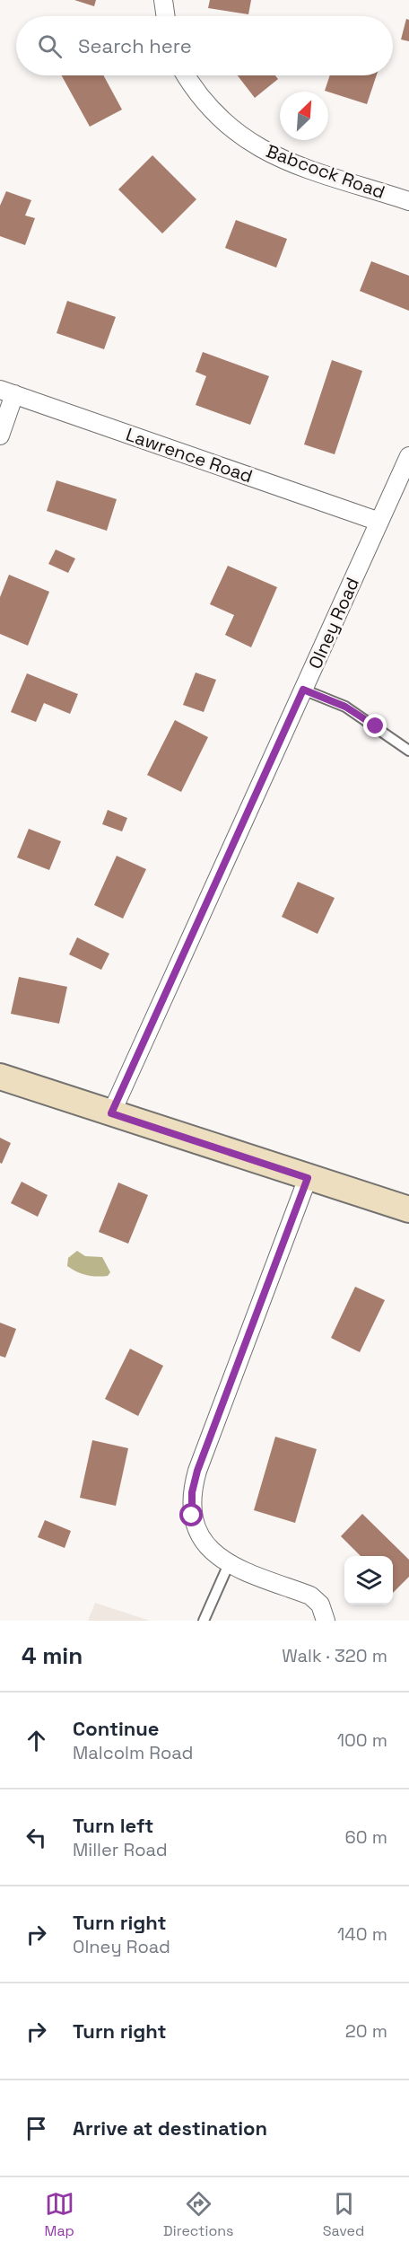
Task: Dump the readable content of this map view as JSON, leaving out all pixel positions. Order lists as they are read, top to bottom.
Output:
{
  "streets": {
    "street": ["Babcock Road", "Lawrence Road", "Olney Road"]
  },
  "crossings": [
    ["Lawrence Road", "Olney Road"]
  ],
  "north": "top right",
  "page": {
    "search": "Search here",
    "heading": ["4 min", "Walk · 320 m"],
    "list": [
      ["Continue", "Malcolm Road", "100 m"],
      ["Turn left", "Miller Road", "60 m"],
      ["Turn right", "Olney Road", "140 m"],
      ["Turn right", "20 m"],
      "Arrive at destination"
    ],
    "nav": ["Map", "Directions", "Saved"]
  }
}
